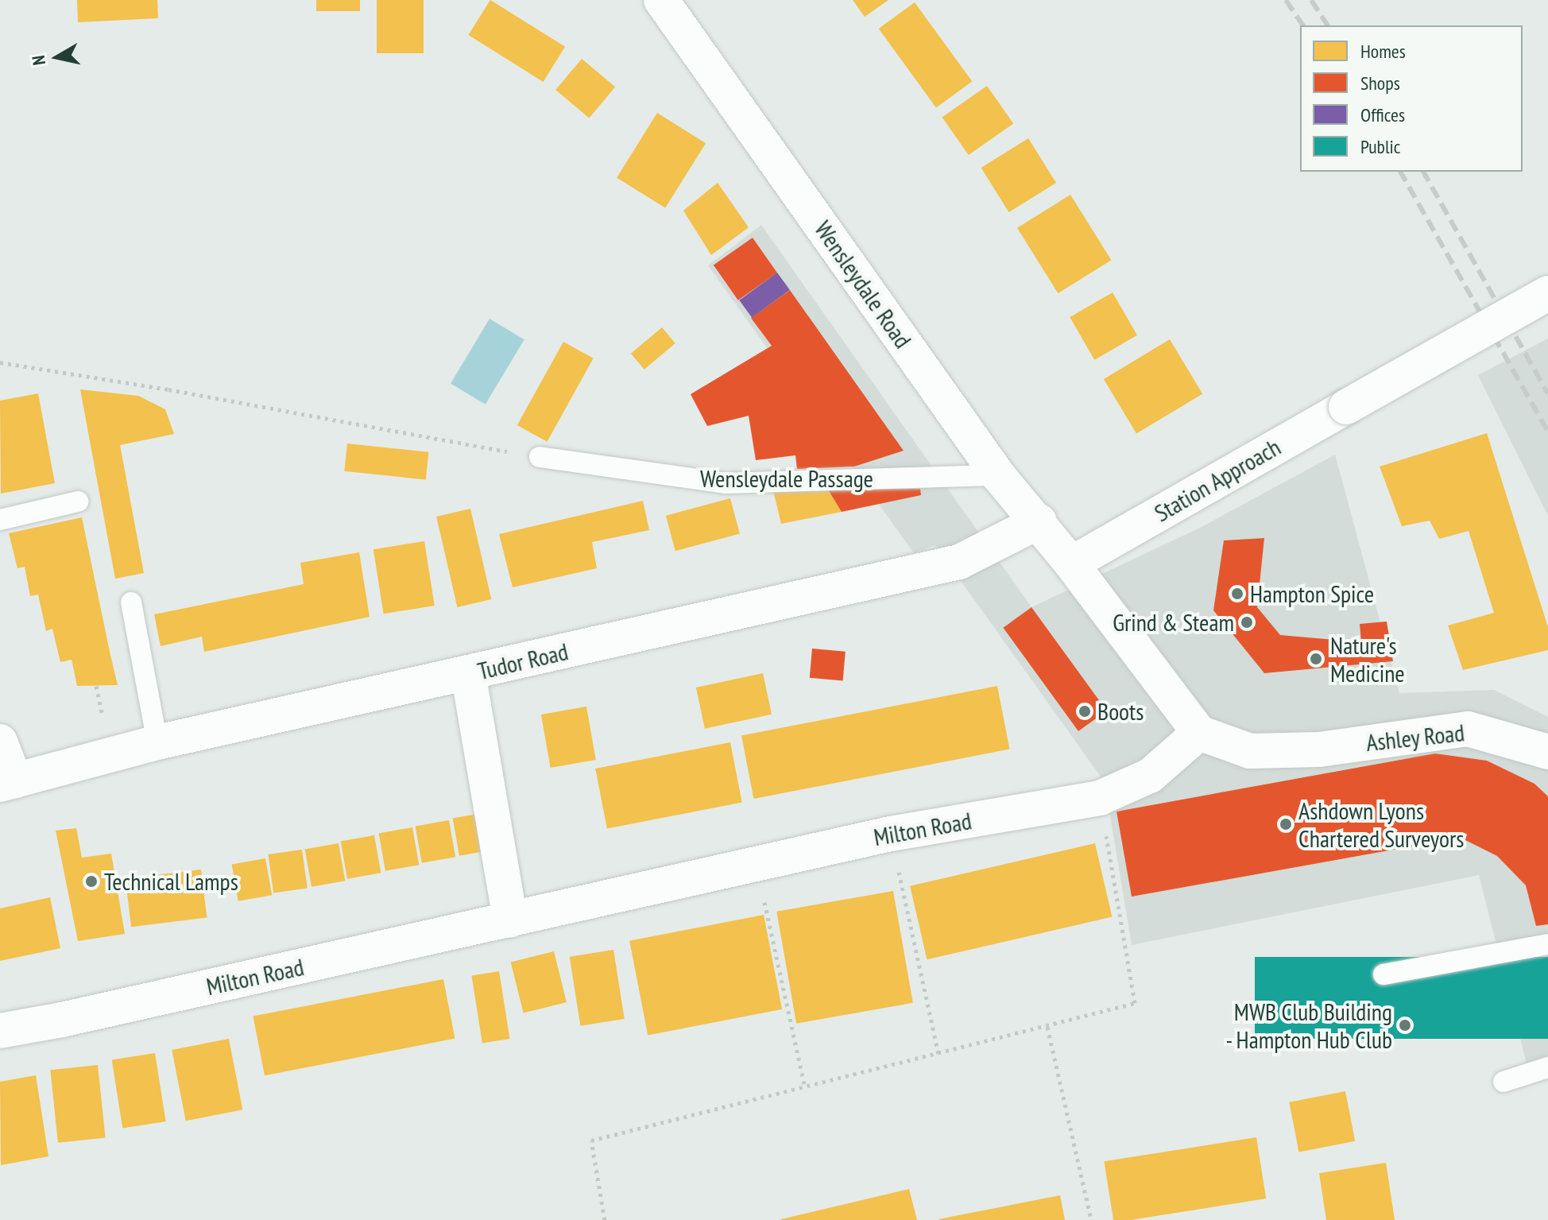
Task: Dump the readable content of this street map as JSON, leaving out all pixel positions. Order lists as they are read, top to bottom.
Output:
{
  "streets": {
    "street": [
      "Wensleydale Road",
      "Station Approach",
      "Tudor Road",
      "Ashley Road",
      "Milton Road"
    ],
    "lane": ["Wensleydale Passage"]
  },
  "crossings": [
    ["Wensleydale Road", "Wensleydale Passage"],
    ["Wensleydale Road", "Station Approach"],
    ["Wensleydale Road", "Tudor Road"],
    ["Ashley Road", "Milton Road"]
  ],
  "places": [
    "Hampton Spice",
    "Grind & Steam",
    "Nature's Medicine",
    "Boots",
    "Ashdown Lyons Chartered Surveyors",
    "Technical Lamps",
    "MWB Club Building - Hampton Hub Club"
  ],
  "legend": [
    "Homes",
    "Shops",
    "Offices",
    "Public"
  ],
  "north": "left"
}
